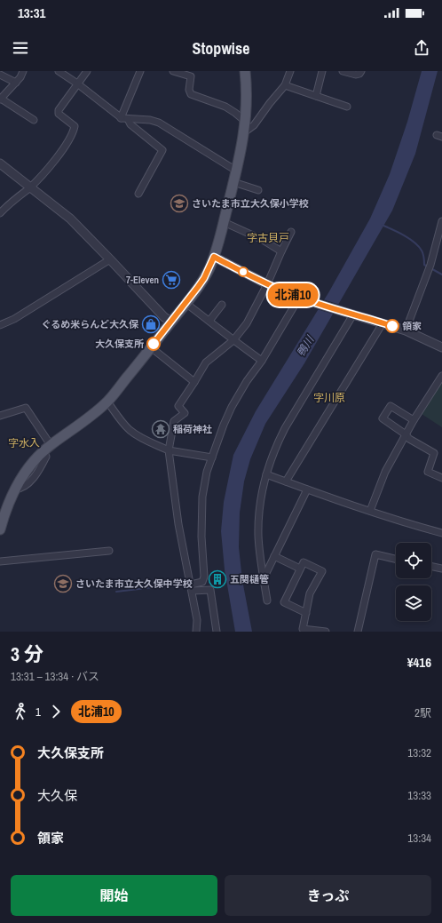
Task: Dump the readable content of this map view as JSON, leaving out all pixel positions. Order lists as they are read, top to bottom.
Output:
{
  "districts": ["字古貝戸", "字川原", "字水入"],
  "water": ["鴨川"],
  "places": {
    "school or university": ["さいたま市立大久保小学校", "さいたま市立大久保中学校"],
    "supermarket": ["7-Eleven"],
    "shop": ["ぐるめ米らんど大久保"],
    "other": ["領家", "大久保支所"],
    "temple": ["稲荷神社"],
    "building": ["五関樋管"]
  },
  "lines": ["bus line 北浦10"],
  "page": {
    "status": "13:31",
    "header": "Stopwise",
    "on_map": "北浦10",
    "heading": ["3 分", "13:31 – 13:34 · バス", "¥416"],
    "legs": ["1", "北浦10", "2駅"],
    "list": [
      {
        "name": "大久保支所",
        "value": "13:32"
      },
      {
        "name": "大久保",
        "value": "13:33"
      },
      {
        "name": "領家",
        "value": "13:34"
      }
    ],
    "buttons": ["開始", "きっぷ"]
  }
}
